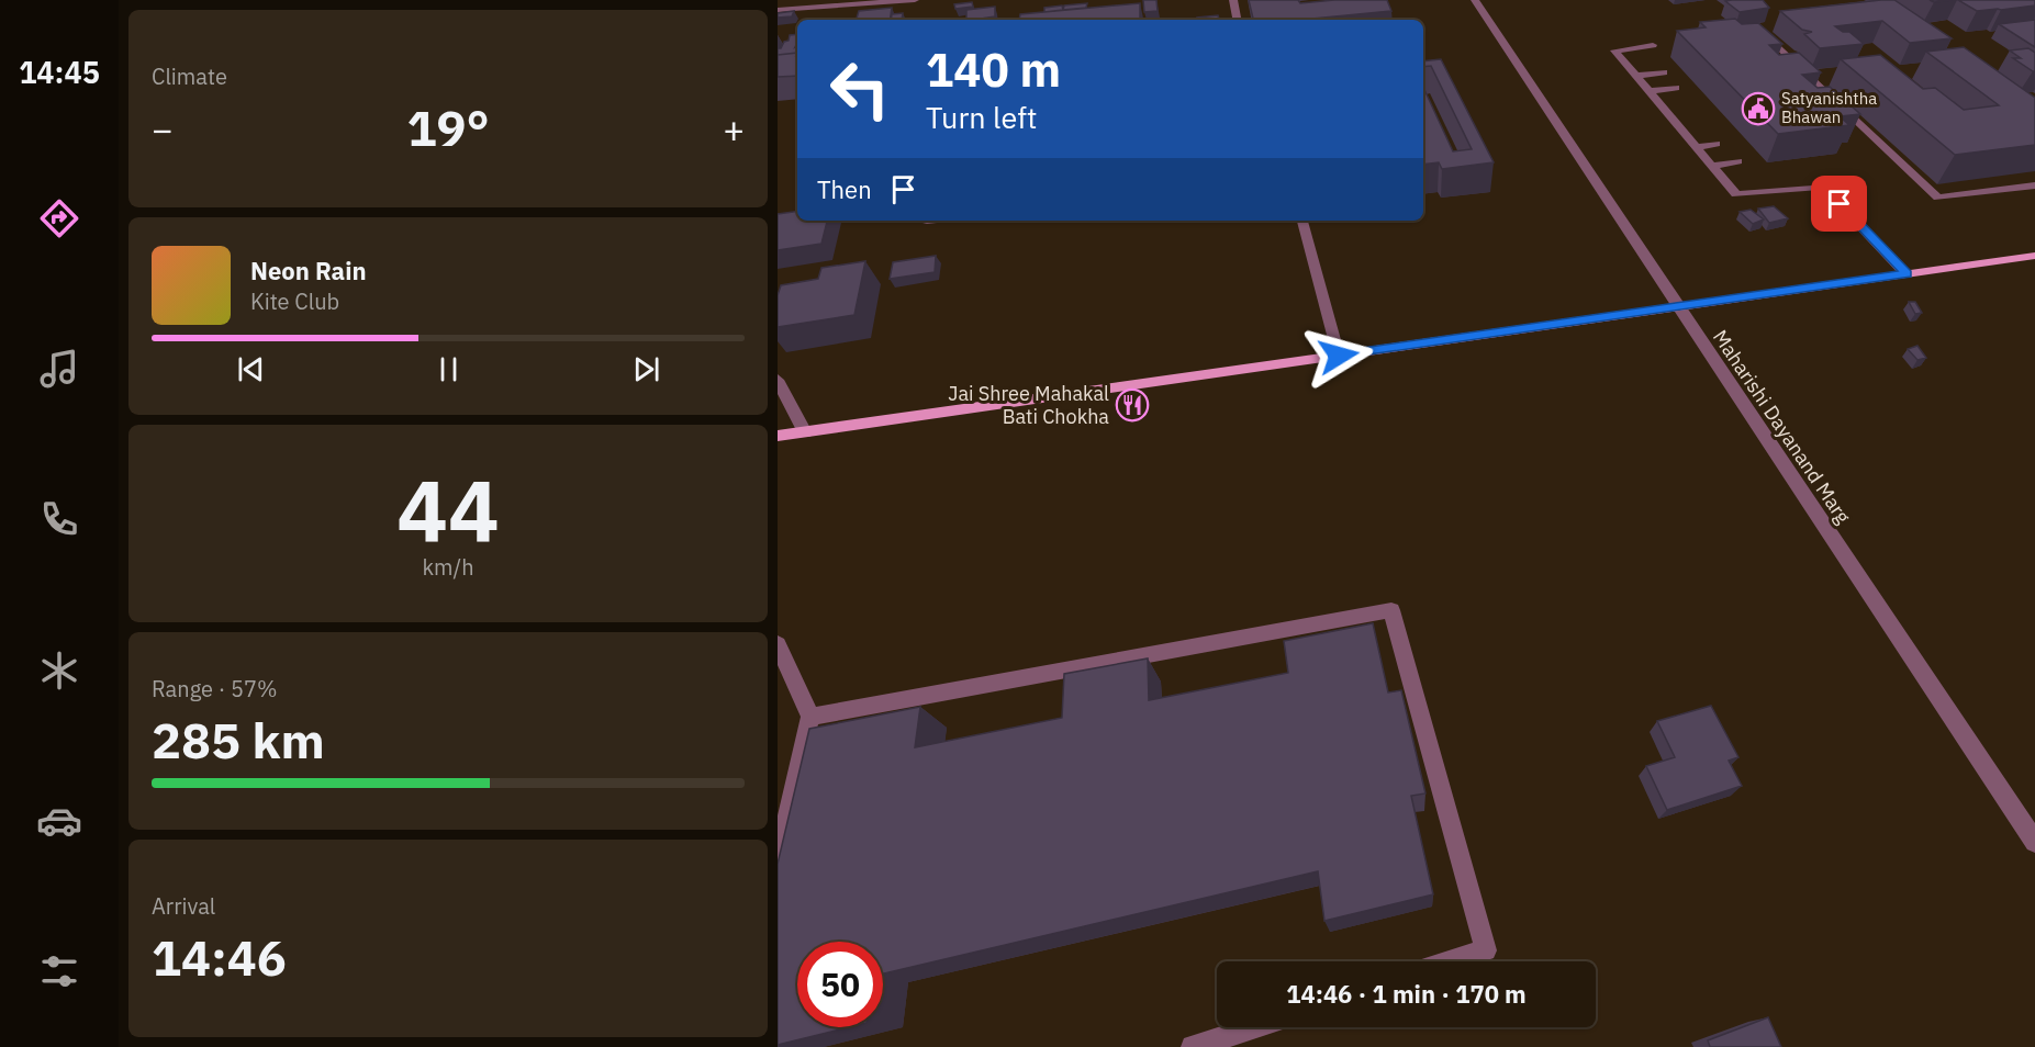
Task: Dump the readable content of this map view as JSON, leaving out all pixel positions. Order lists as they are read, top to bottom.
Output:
{
  "streets": {
    "street": ["Maharishi Dayanand Marg"]
  },
  "places": {
    "public building": ["Satyanishtha Bhawan"],
    "restaurant": ["Jai Shree Mahakal Bati Chokha"]
  },
  "page": {
    "tabs": "14:45",
    "tile": [
      "Climate",
      ["44", "km/h"],
      ["Range · 57%", "285 km"],
      ["Arrival", "14:46"]
    ],
    "turn": ["140 m", "Turn left"],
    "heat": ["−", "19°", "+"],
    "then": "Then",
    "song": ["Neon Rain", "Kite Club"],
    "limit": "50",
    "trip": "14:46 · 1 min · 170 m"
  }
}
